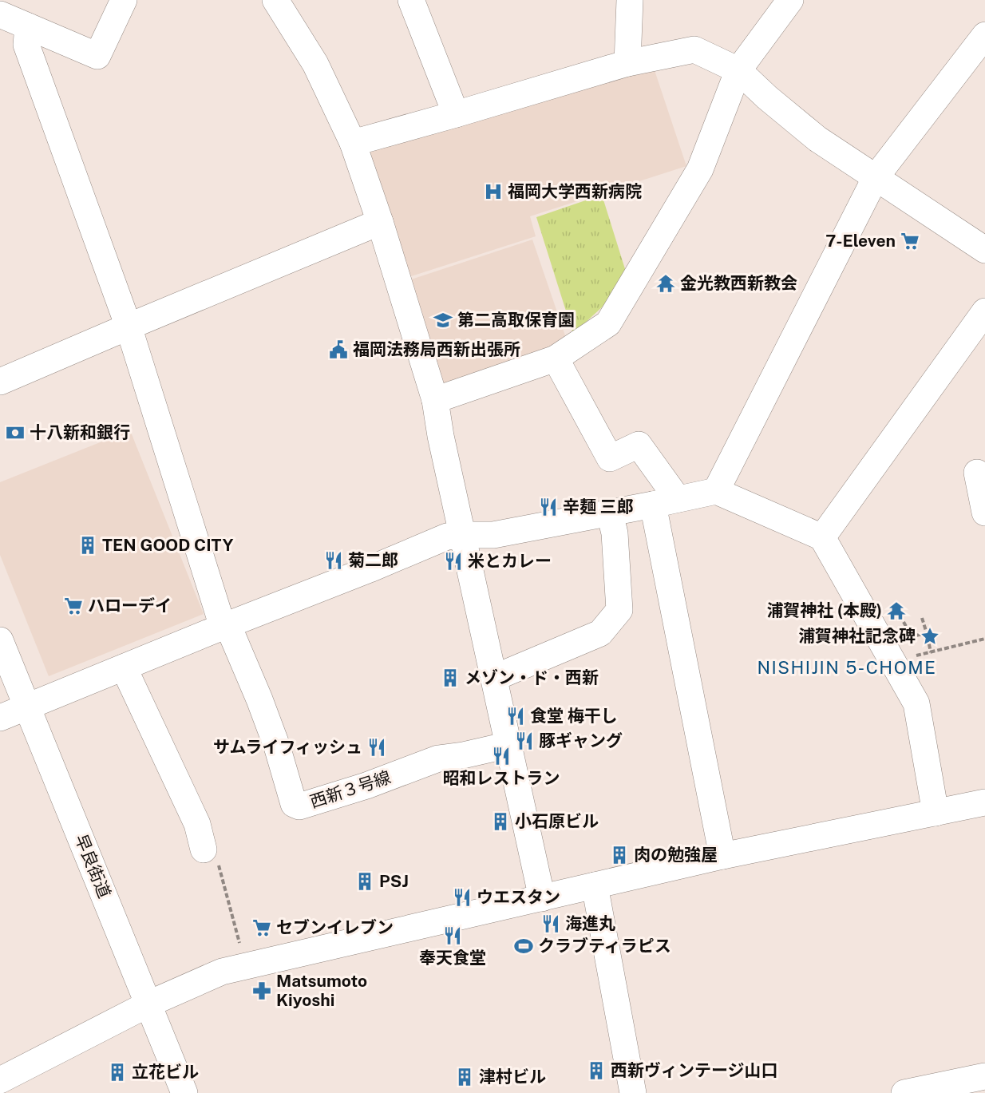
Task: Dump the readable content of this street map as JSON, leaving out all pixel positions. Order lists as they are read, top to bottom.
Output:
{
  "streets": {
    "street": ["西新３号線", "早良街道"]
  },
  "districts": ["NISHIJIN 5-CHOME"],
  "places": {
    "hospital": ["福岡大学西新病院"],
    "supermarket": ["7-Eleven", "ハローデイ", "セブンイレブン"],
    "temple": ["金光教西新教会", "浦賀神社 (本殿)"],
    "school or university": ["第二高取保育園"],
    "public building": ["福岡法務局西新出張所"],
    "bank": ["十八新和銀行"],
    "restaurant": [
      "辛麺 三郎",
      "菊二郎",
      "米とカレー",
      "食堂 梅干し",
      "豚ギャング",
      "サムライフィッシュ",
      "昭和レストラン",
      "ウエスタン",
      "海進丸",
      "奉天食堂"
    ],
    "building": [
      "TEN GOOD CITY",
      "メゾン・ド・西新",
      "小石原ビル",
      "肉の勉強屋",
      "PSJ",
      "西新ヴィンテージ山口",
      "立花ビル",
      "津村ビル"
    ],
    "place": ["浦賀神社記念碑"],
    "sports": ["クラブティラピス"],
    "pharmacy": ["Matsumoto Kiyoshi"]
  }
}
